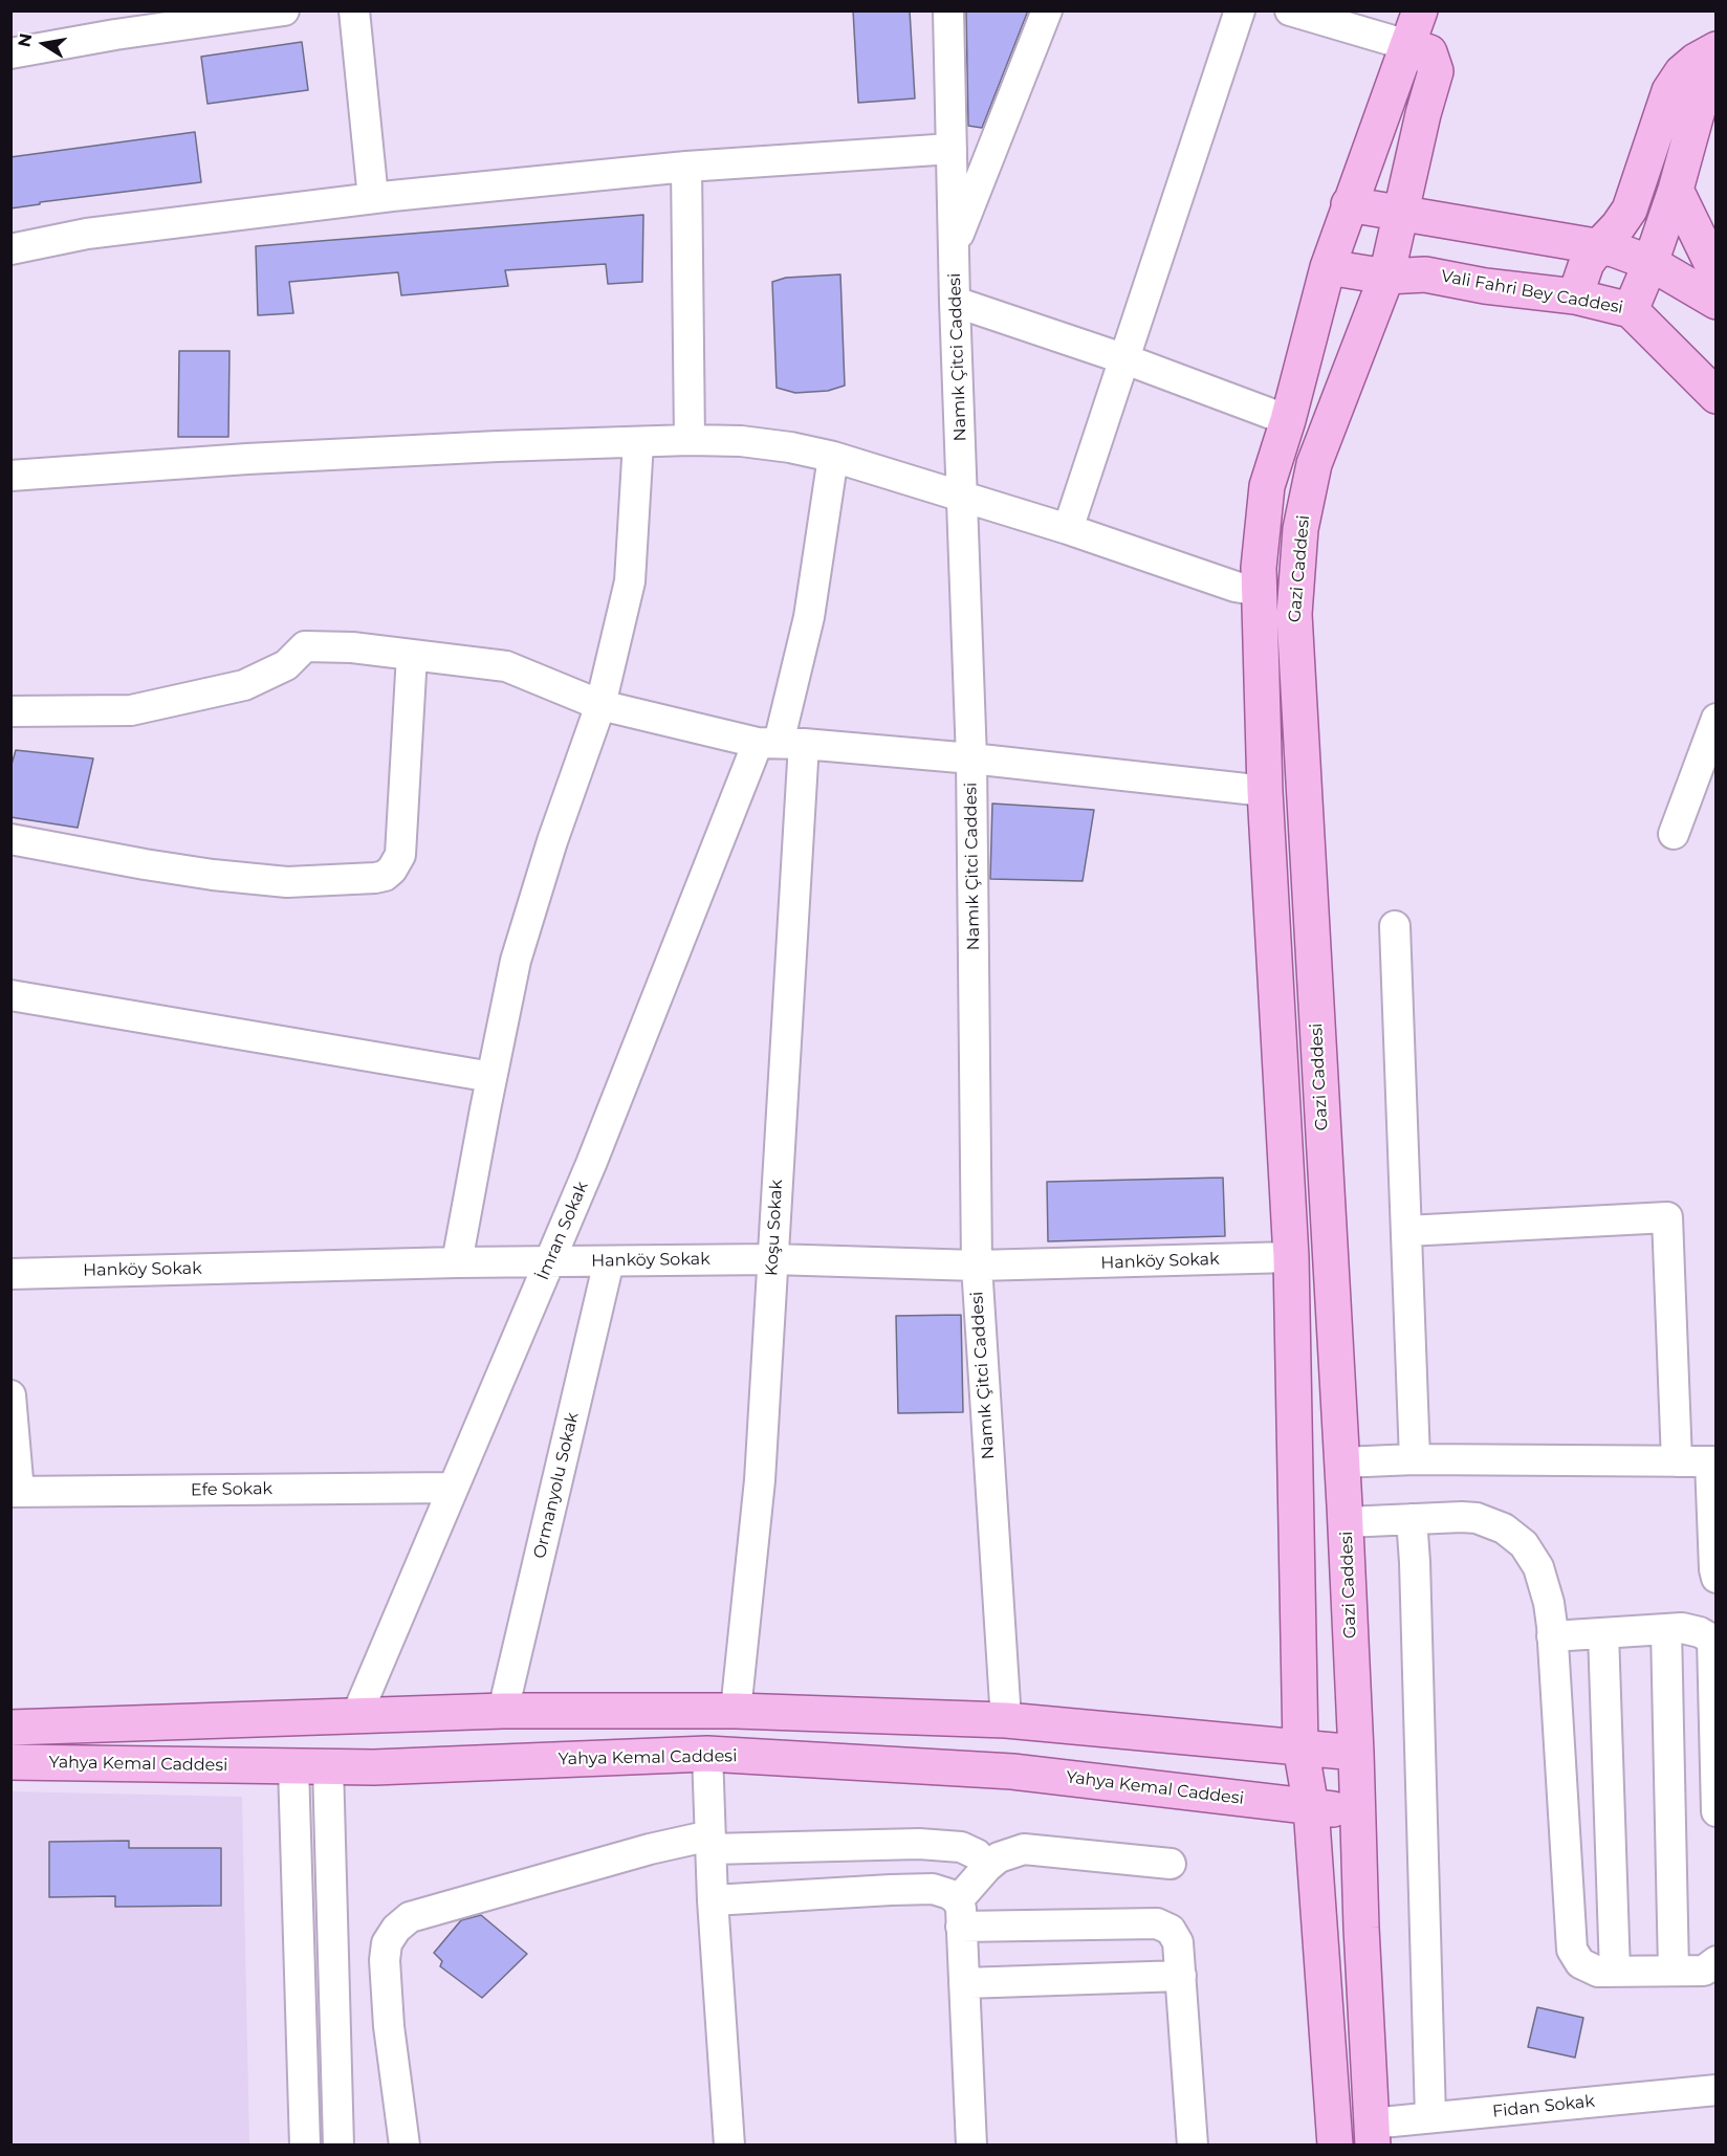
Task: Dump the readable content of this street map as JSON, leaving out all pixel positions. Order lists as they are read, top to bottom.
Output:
{
  "streets": {
    "main road": ["Vali Fahri Bey Caddesi", "Gazi Caddesi", "Yahya Kemal Caddesi"],
    "street": [
      "Namık Çitci Caddesi",
      "Koşu Sokak",
      "İmran Sokak",
      "Hanköy Sokak",
      "Ormanyolu Sokak",
      "Efe Sokak",
      "Fidan Sokak"
    ]
  },
  "crossings": [
    ["Vali Fahri Bey Caddesi", "Gazi Caddesi"],
    ["Namık Çitci Caddesi", "Hanköy Sokak"],
    ["Gazi Caddesi", "Hanköy Sokak"],
    ["Gazi Caddesi", "Yahya Kemal Caddesi"],
    ["Gazi Caddesi", "Fidan Sokak"],
    ["Koşu Sokak", "İmran Sokak"],
    ["Koşu Sokak", "Hanköy Sokak"],
    ["İmran Sokak", "Hanköy Sokak"],
    ["İmran Sokak", "Efe Sokak"],
    ["Hanköy Sokak", "Ormanyolu Sokak"]
  ],
  "north": "left"
}
